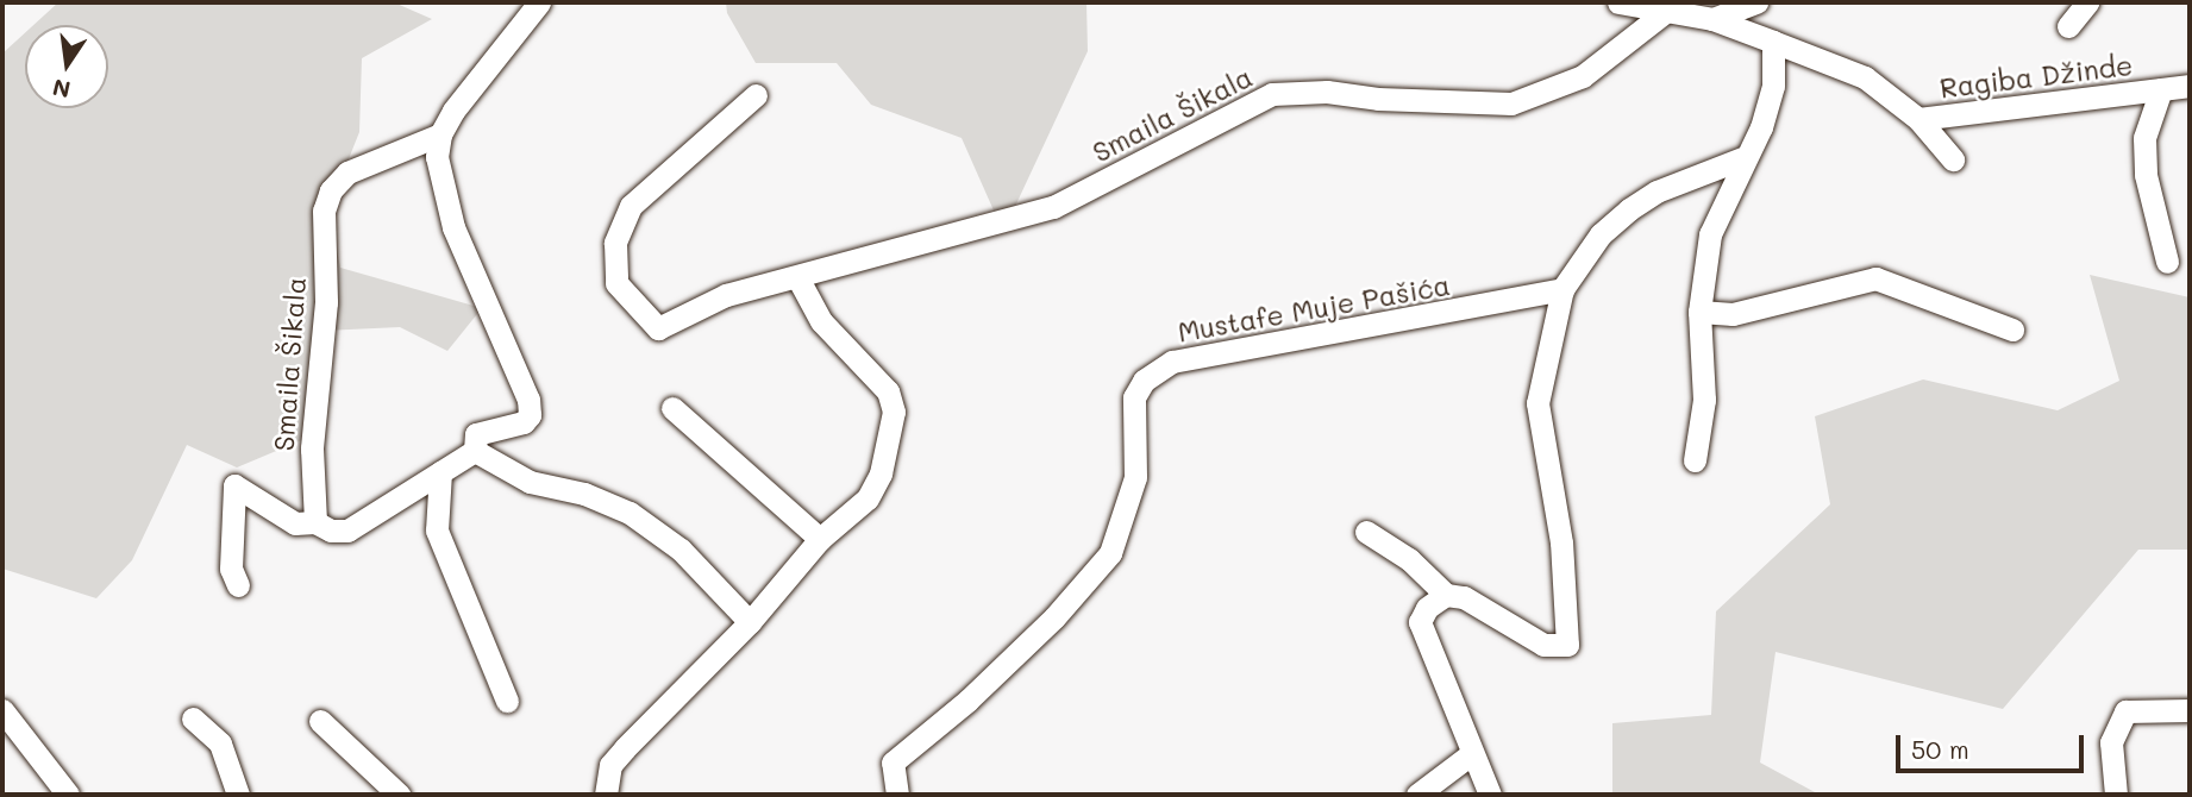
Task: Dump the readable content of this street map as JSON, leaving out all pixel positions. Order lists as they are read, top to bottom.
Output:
{
  "streets": {
    "street": ["Ragiba Džinde", "Smaila Šikala", "Mustafe Muje Pašića"]
  },
  "scale_bar": "50 m",
  "north": "bottom"
}
